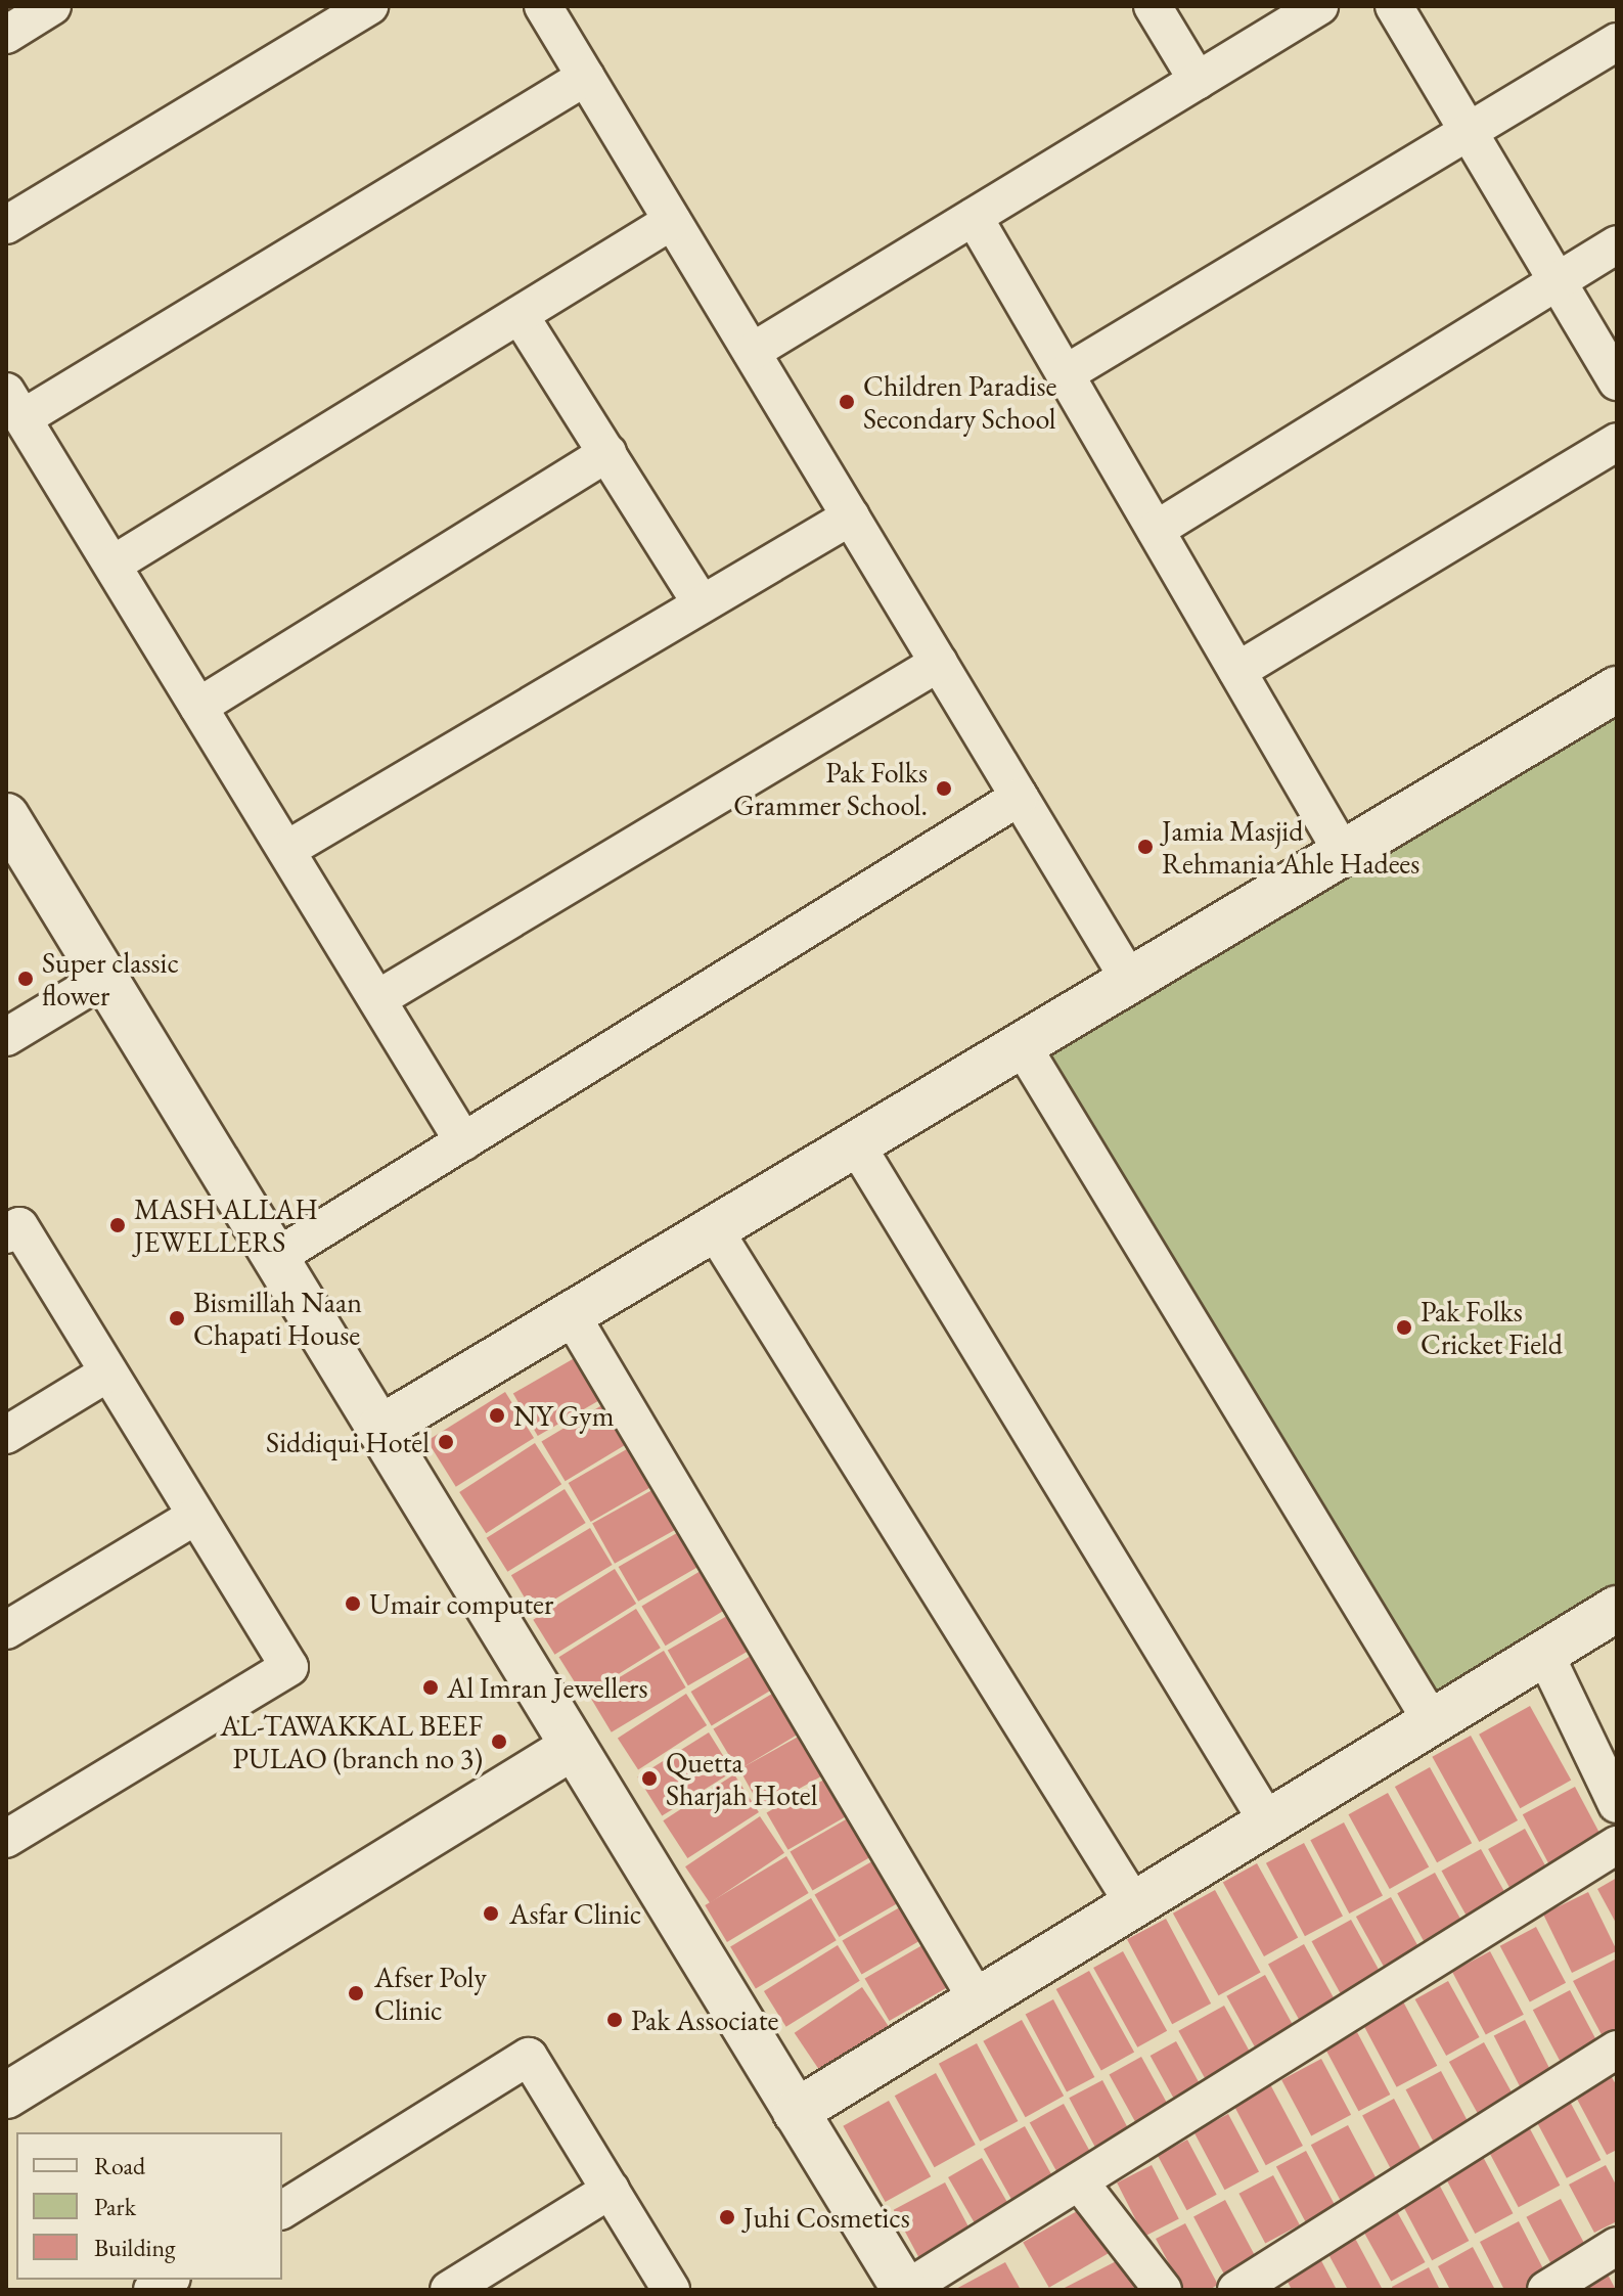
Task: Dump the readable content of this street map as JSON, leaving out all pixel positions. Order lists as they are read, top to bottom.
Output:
{
  "places": [
    "Children Paradise Secondary School",
    "Pak Folks Grammer School.",
    "Jamia Masjid Rehmania Ahle Hadees",
    "Super classic flower",
    "MASH ALLAH JEWELLERS",
    "Bismillah Naan Chapati House",
    "Pak Folks Cricket Field",
    "NY Gym",
    "Siddiqui Hotel",
    "Umair computer",
    "Al Imran Jewellers",
    "AL-TAWAKKAL BEEF PULAO (branch no 3)",
    "Quetta Sharjah Hotel",
    "Asfar Clinic",
    "Afser Poly Clinic",
    "Pak Associate",
    "Juhi Cosmetics"
  ],
  "legend": ["Road", "Park", "Building"]
}
